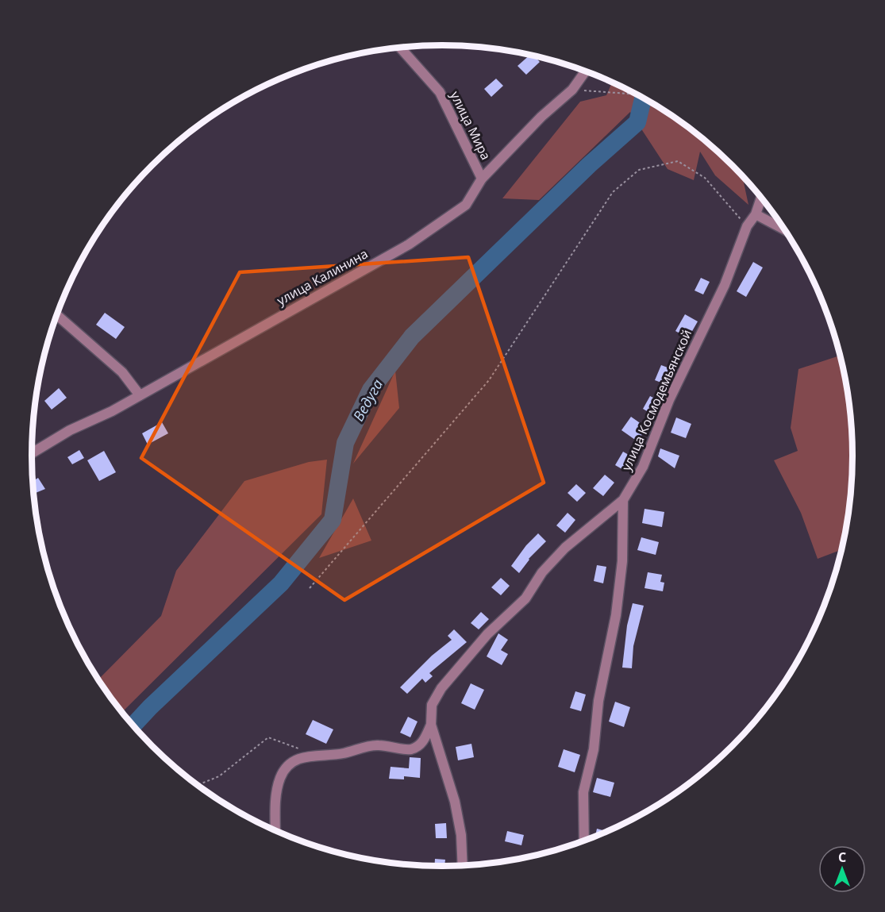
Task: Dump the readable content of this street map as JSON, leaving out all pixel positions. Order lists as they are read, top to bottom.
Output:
{
  "streets": {
    "street": ["улица Мира", "улица Калинина", "улица Космодемьянской"]
  },
  "crossings": [
    ["улица Мира", "улица Калинина"]
  ],
  "water": ["Ведуга"],
  "north": "top"
}
